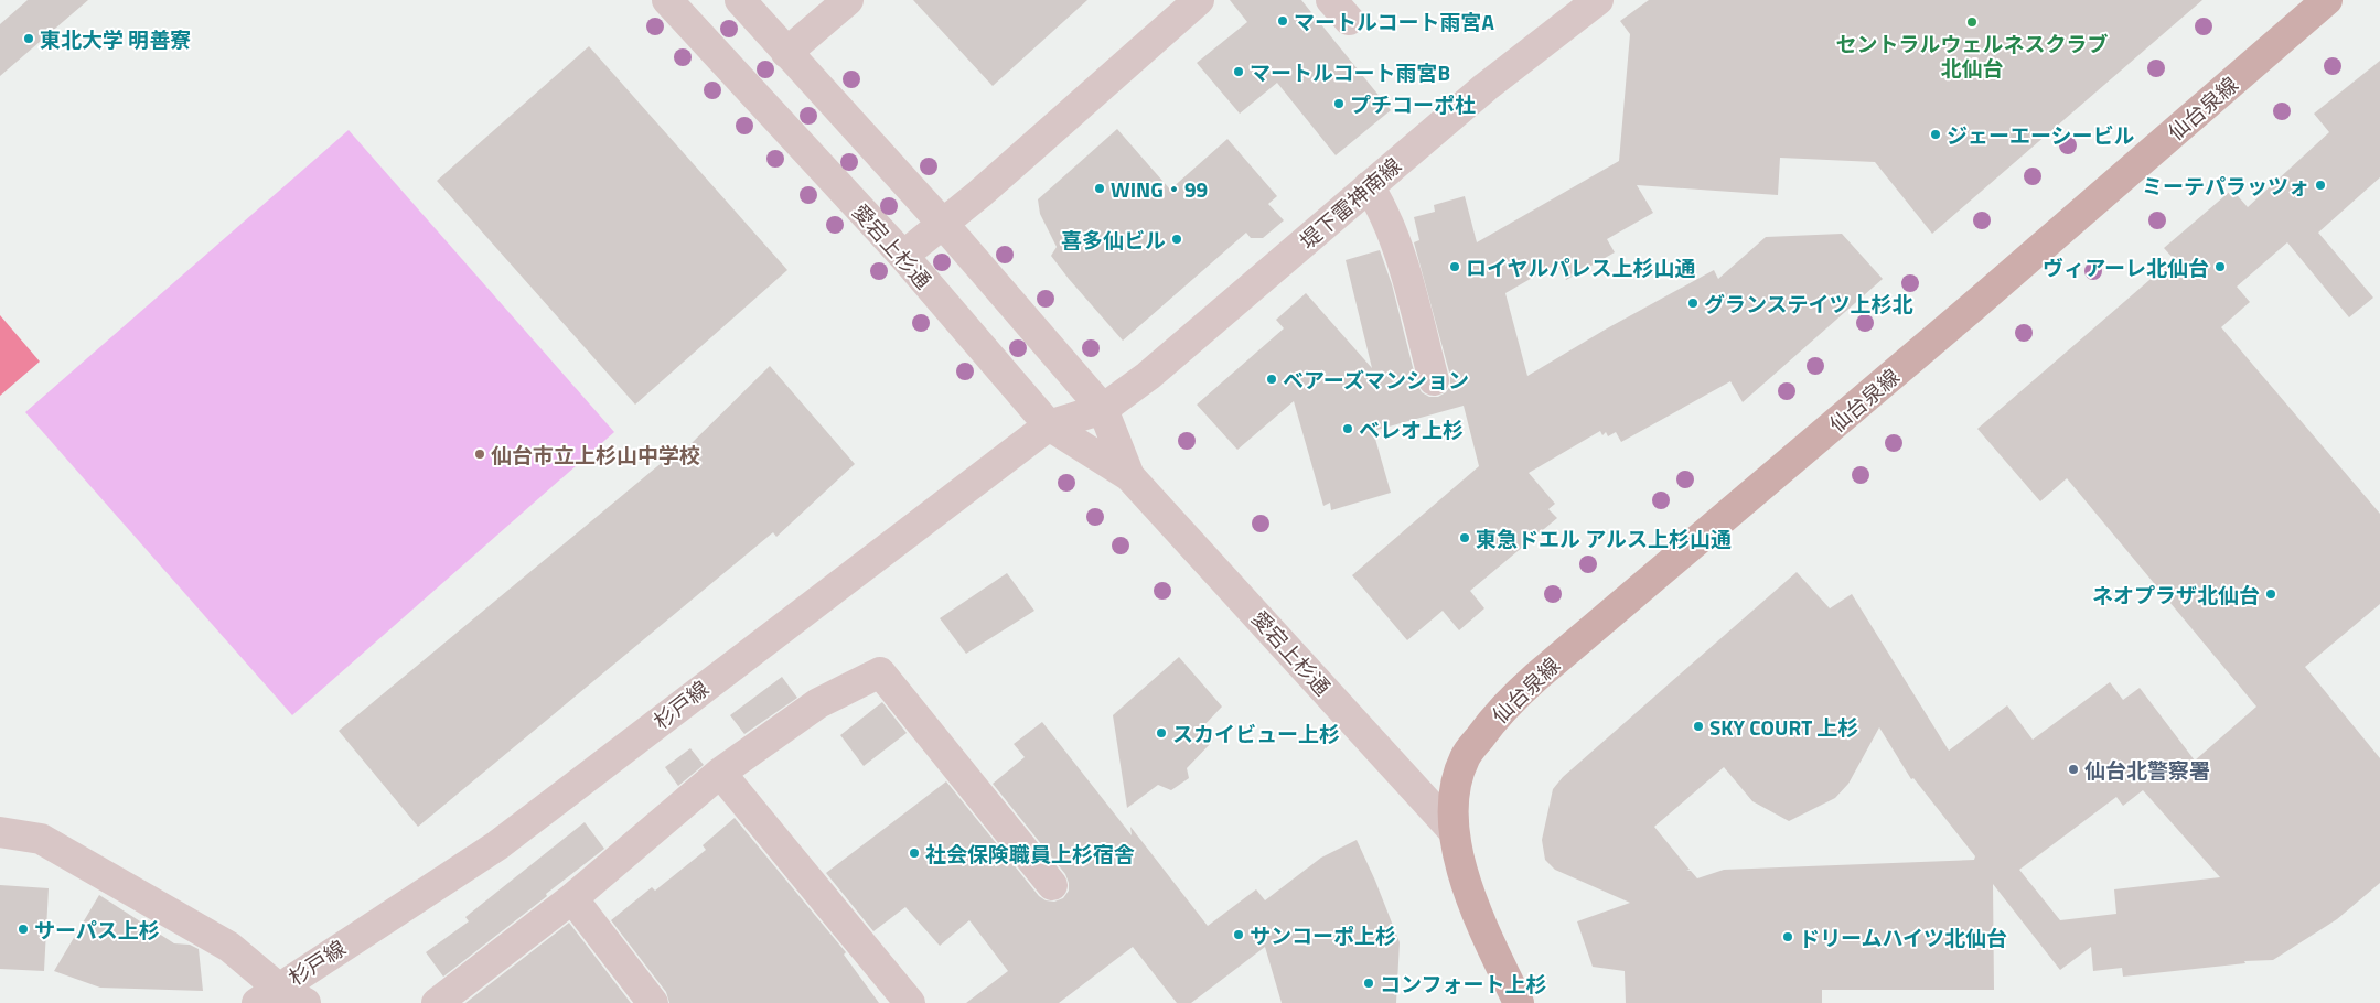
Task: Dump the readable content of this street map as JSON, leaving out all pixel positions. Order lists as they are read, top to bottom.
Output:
{
  "streets": {
    "main road": ["仙台泉線"],
    "street": ["堤下雷神南線", "愛宕上杉通", "杉戸線"]
  },
  "crossings": [
    ["仙台泉線", "愛宕上杉通"],
    ["堤下雷神南線", "愛宕上杉通"],
    ["堤下雷神南線", "杉戸線"],
    ["愛宕上杉通", "杉戸線"]
  ],
  "places": [
    "マートルコート雨宮A",
    "セントラルウェルネスクラブ 北仙台",
    "東北大学 明善寮",
    "マートルコート雨宮B",
    "プチコーポ杜",
    "ジェーエーシービル",
    "ミーテパラッツォ",
    "WING・99",
    "喜多仙ビル",
    "ロイヤルパレス上杉山通",
    "ヴィアーレ北仙台",
    "グランステイツ上杉北",
    "ベアーズマンション",
    "ベレオ上杉",
    "仙台市立上杉山中学校",
    "東急ドエル アルス上杉山通",
    "ネオプラザ北仙台",
    "SKY COURT 上杉",
    "スカイビュー上杉",
    "仙台北警察署",
    "社会保険職員上杉宿舎",
    "サーパス上杉",
    "サンコーポ上杉",
    "ドリームハイツ北仙台",
    "コンフォート上杉"
  ]
}
